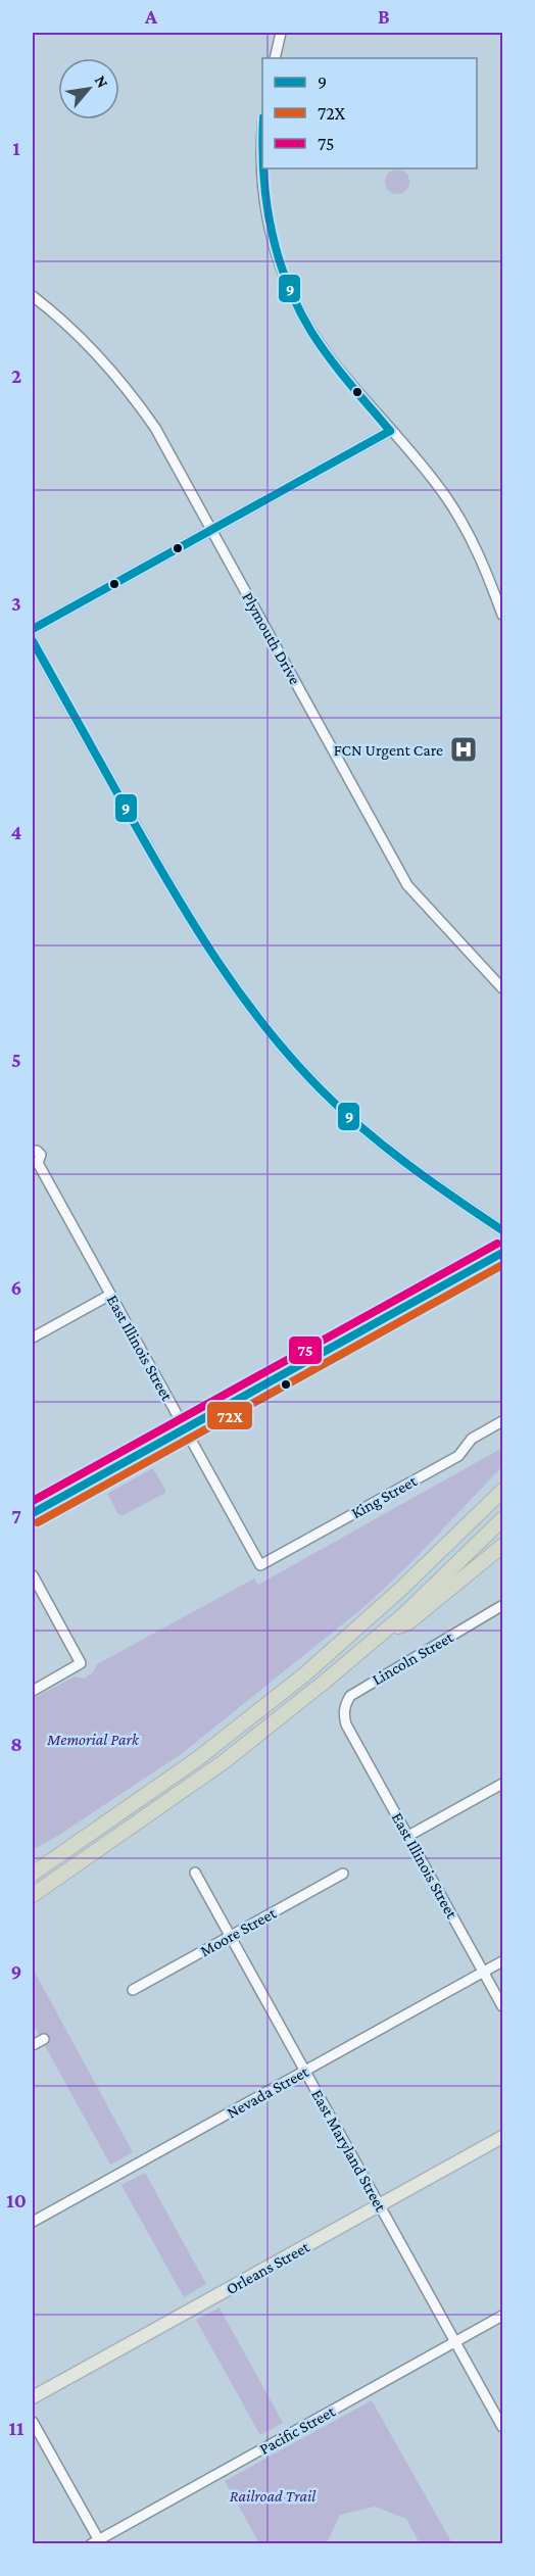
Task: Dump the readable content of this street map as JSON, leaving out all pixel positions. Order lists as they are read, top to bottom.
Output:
{
  "streets": {
    "main road": ["Orleans Street"],
    "street": [
      "Plymouth Drive",
      "East Illinois Street",
      "King Street",
      "Lincoln Street",
      "Moore Street",
      "Nevada Street",
      "East Maryland Street",
      "Pacific Street"
    ]
  },
  "crossings": [
    ["East Illinois Street", "King Street"],
    ["East Illinois Street", "Lincoln Street"],
    ["East Illinois Street", "Nevada Street"],
    ["Moore Street", "East Maryland Street"],
    ["Nevada Street", "East Maryland Street"],
    ["East Maryland Street", "Orleans Street"],
    ["East Maryland Street", "Pacific Street"]
  ],
  "parks": ["Memorial Park", "Railroad Trail"],
  "places": {
    "hospital": ["FCN Urgent Care"]
  },
  "lines": ["transit line 9", "transit line 75", "transit line 72X"],
  "legend": ["9", "72X", "75"],
  "north": "top right",
  "grid": {
    "columns": ["A", "B"],
    "rows": [
      "1",
      "2",
      "3",
      "4",
      "5",
      "6",
      "7",
      "8",
      "9",
      "10",
      "11"
    ]
  }
}
